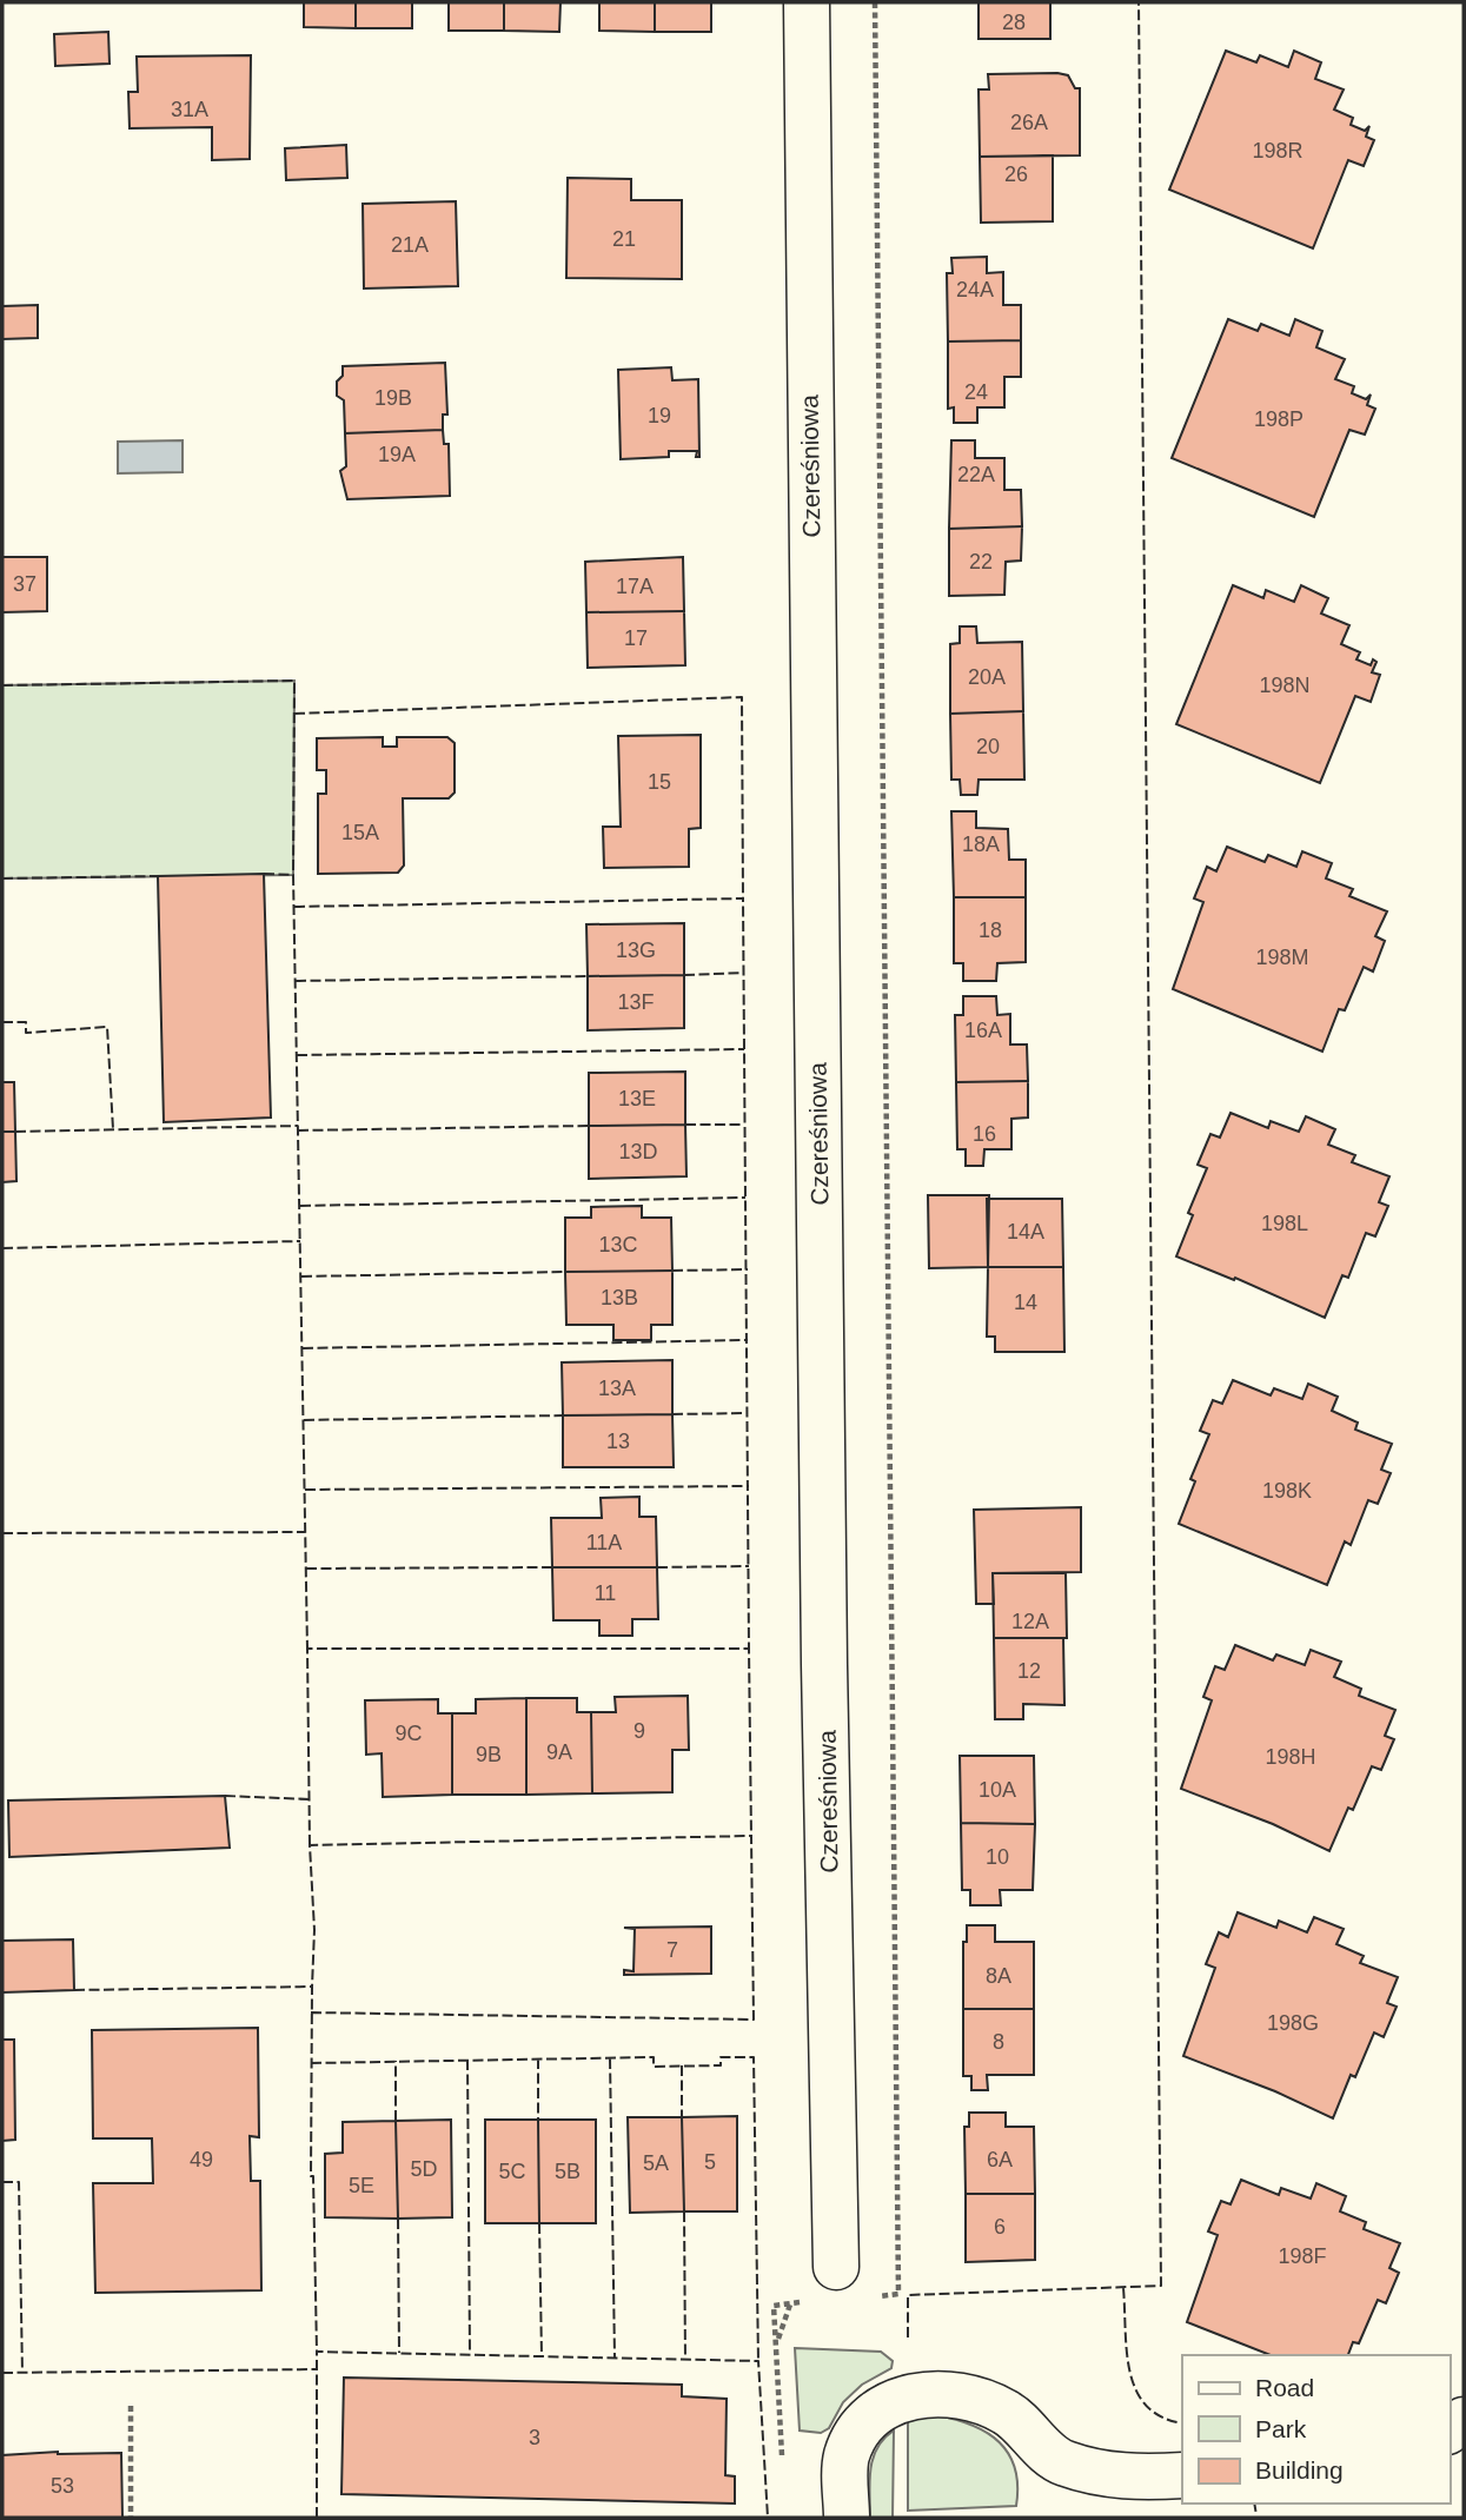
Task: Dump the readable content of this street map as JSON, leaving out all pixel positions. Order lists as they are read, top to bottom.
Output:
{
  "streets": {
    "street": ["Czereśniowa"]
  },
  "house_numbers": [
    "28",
    "31A",
    "26A",
    "198R",
    "26",
    "21",
    "21A",
    "24A",
    "24",
    "19B",
    "19",
    "198P",
    "19A",
    "22A",
    "22",
    "37",
    "17A",
    "17",
    "20A",
    "198N",
    "20",
    "15",
    "15A",
    "18A",
    "18",
    "13G",
    "198M",
    "13F",
    "16A",
    "13E",
    "16",
    "13D",
    "198L",
    "14A",
    "13C",
    "13B",
    "14",
    "13A",
    "13",
    "198K",
    "11A",
    "11",
    "12A",
    "12",
    "9",
    "9C",
    "9A",
    "9B",
    "198H",
    "10A",
    "10",
    "7",
    "8A",
    "198G",
    "8",
    "49",
    "6A",
    "5",
    "5A",
    "5D",
    "5C",
    "5B",
    "5E",
    "6",
    "198F",
    "3",
    "53"
  ],
  "legend": ["Road", "Park", "Building"]
}
